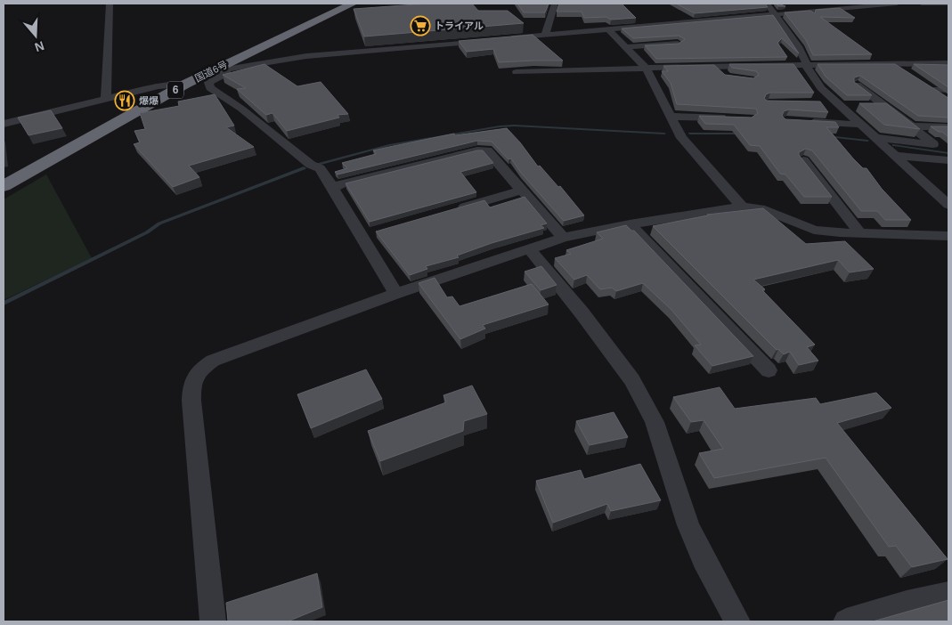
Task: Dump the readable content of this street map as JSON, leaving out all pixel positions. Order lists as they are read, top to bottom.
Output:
{
  "streets": {
    "highway": ["国道6号", "6"]
  },
  "places": {
    "supermarket": ["トライアル"],
    "restaurant": ["爆爆"]
  },
  "north": "bottom"
}
